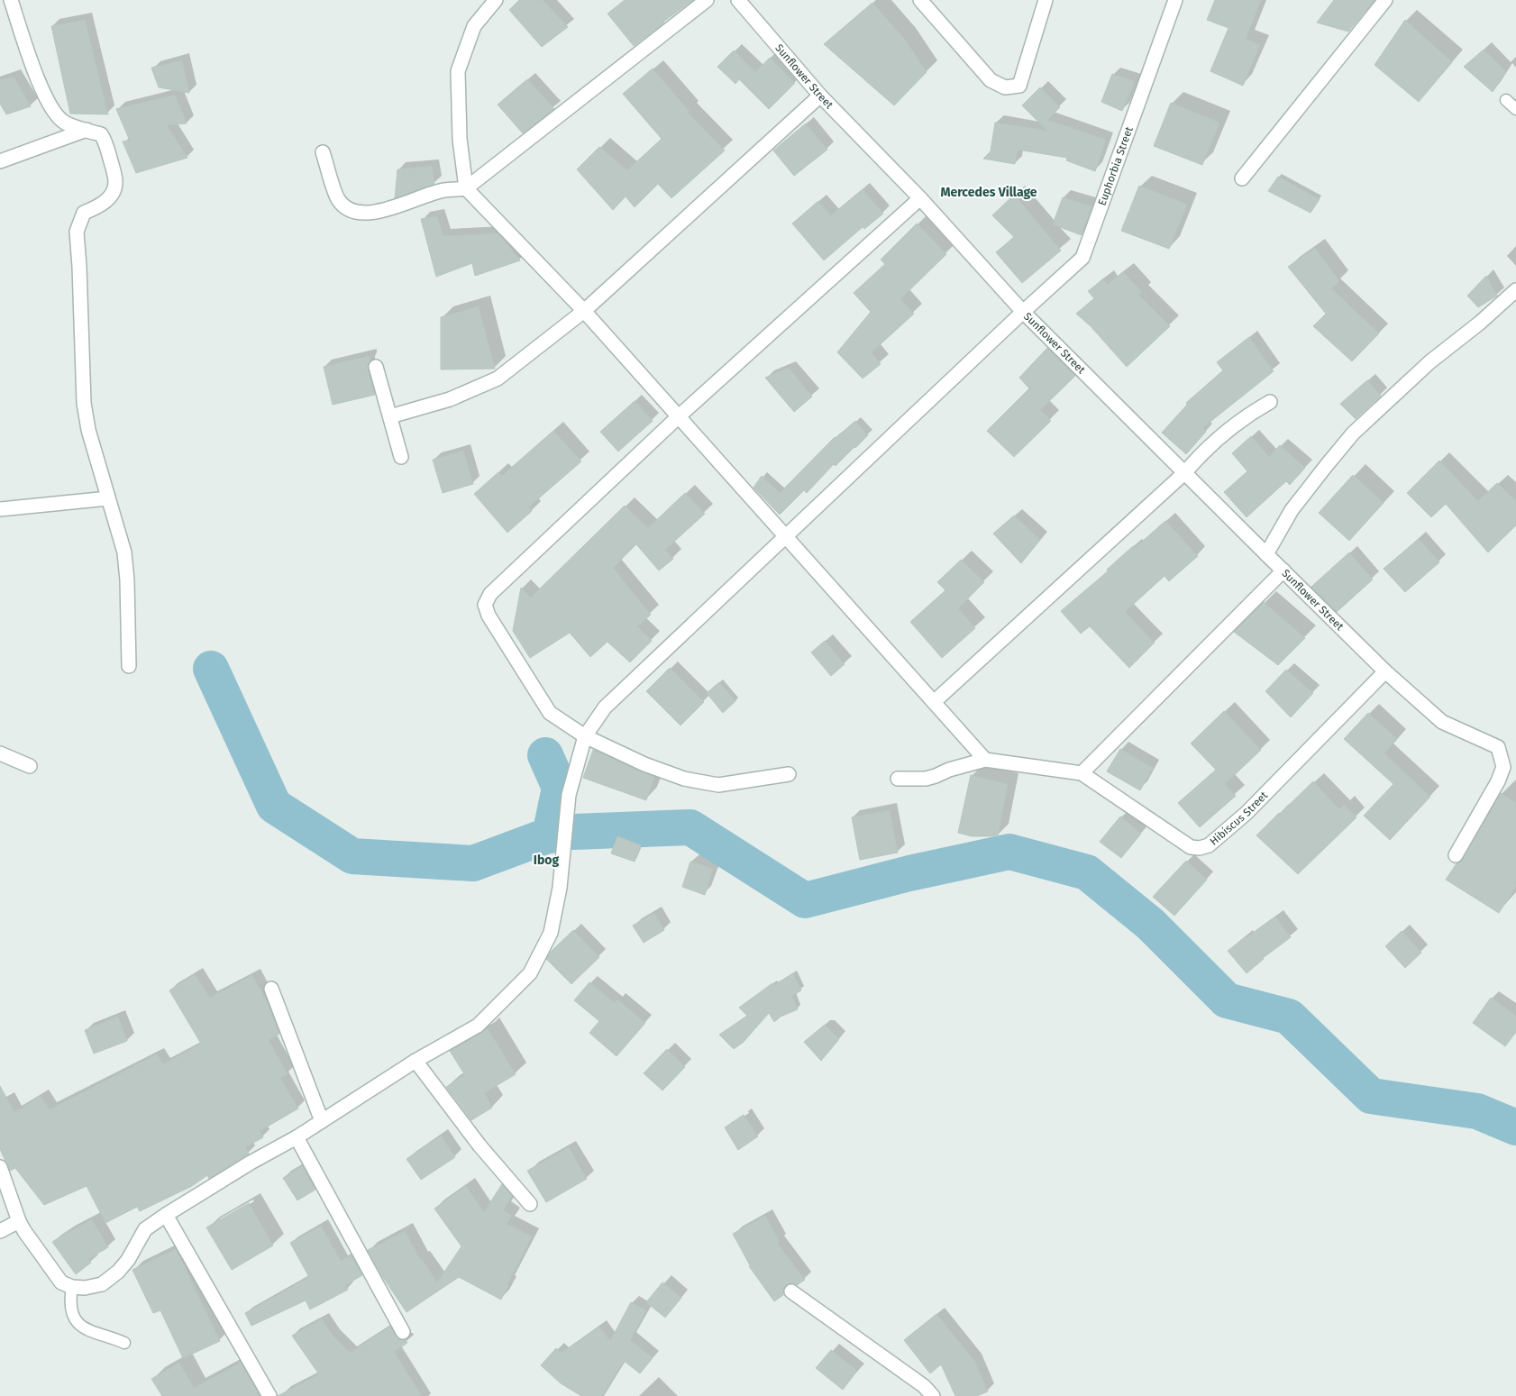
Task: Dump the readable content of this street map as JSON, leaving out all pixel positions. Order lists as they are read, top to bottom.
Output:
{
  "streets": {
    "street": ["Sunflower Street", "Euphorbia Street", "Hibiscus Street"]
  },
  "crossings": [
    ["Sunflower Street", "Euphorbia Street"],
    ["Sunflower Street", "Hibiscus Street"]
  ],
  "districts": ["Mercedes Village", "Ibog"]
}
